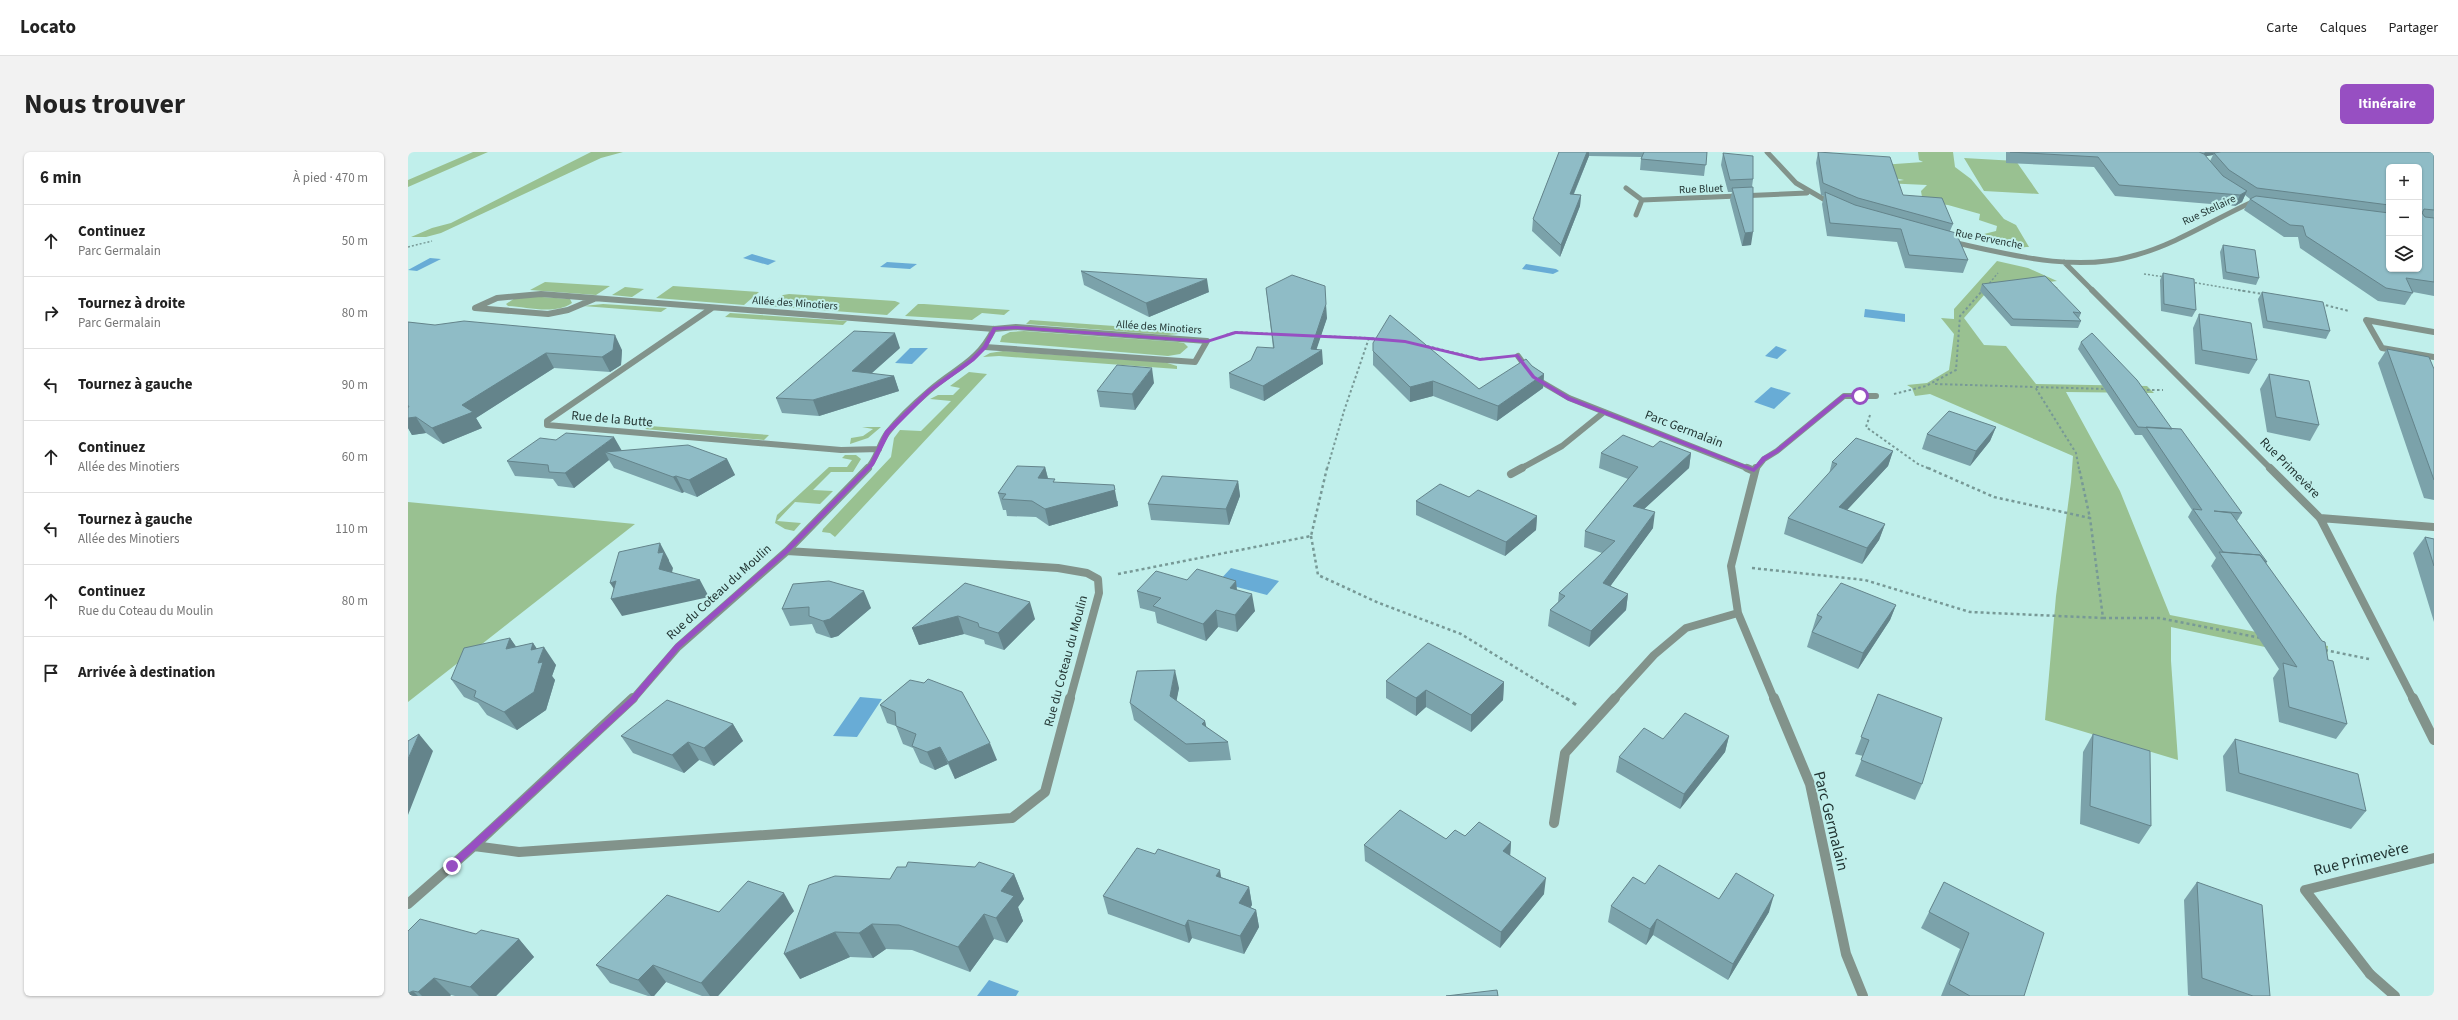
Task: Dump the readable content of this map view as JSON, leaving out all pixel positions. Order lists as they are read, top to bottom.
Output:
{
  "streets": {
    "street": [
      "Rue Bluet",
      "Rue Stellaire",
      "Rue Pervenche",
      "Allée des Minotiers",
      "Rue de la Butte",
      "Parc Germalain",
      "Rue Primevère",
      "Rue du Coteau du Moulin"
    ]
  },
  "crossings": [
    ["Rue Stellaire", "Rue Pervenche"],
    ["Rue Stellaire", "Rue Primevère"],
    ["Rue Pervenche", "Rue Primevère"],
    ["Allée des Minotiers", "Rue de la Butte"]
  ],
  "page": {
    "header": "Locato",
    "nav": ["Carte", "Calques", "Partager"],
    "title": "Nous trouver",
    "buttons": "Itinéraire",
    "heading": ["6 min", "À pied · 470 m"],
    "map_buttons": ["+", "−"],
    "list": [
      ["Continuez", "Parc Germalain", "50 m"],
      ["Tournez à droite", "Parc Germalain", "80 m"],
      ["Tournez à gauche", "90 m"],
      ["Continuez", "Allée des Minotiers", "60 m"],
      ["Tournez à gauche", "Allée des Minotiers", "110 m"],
      ["Continuez", "Rue du Coteau du Moulin", "80 m"],
      "Arrivée à destination"
    ]
  }
}
